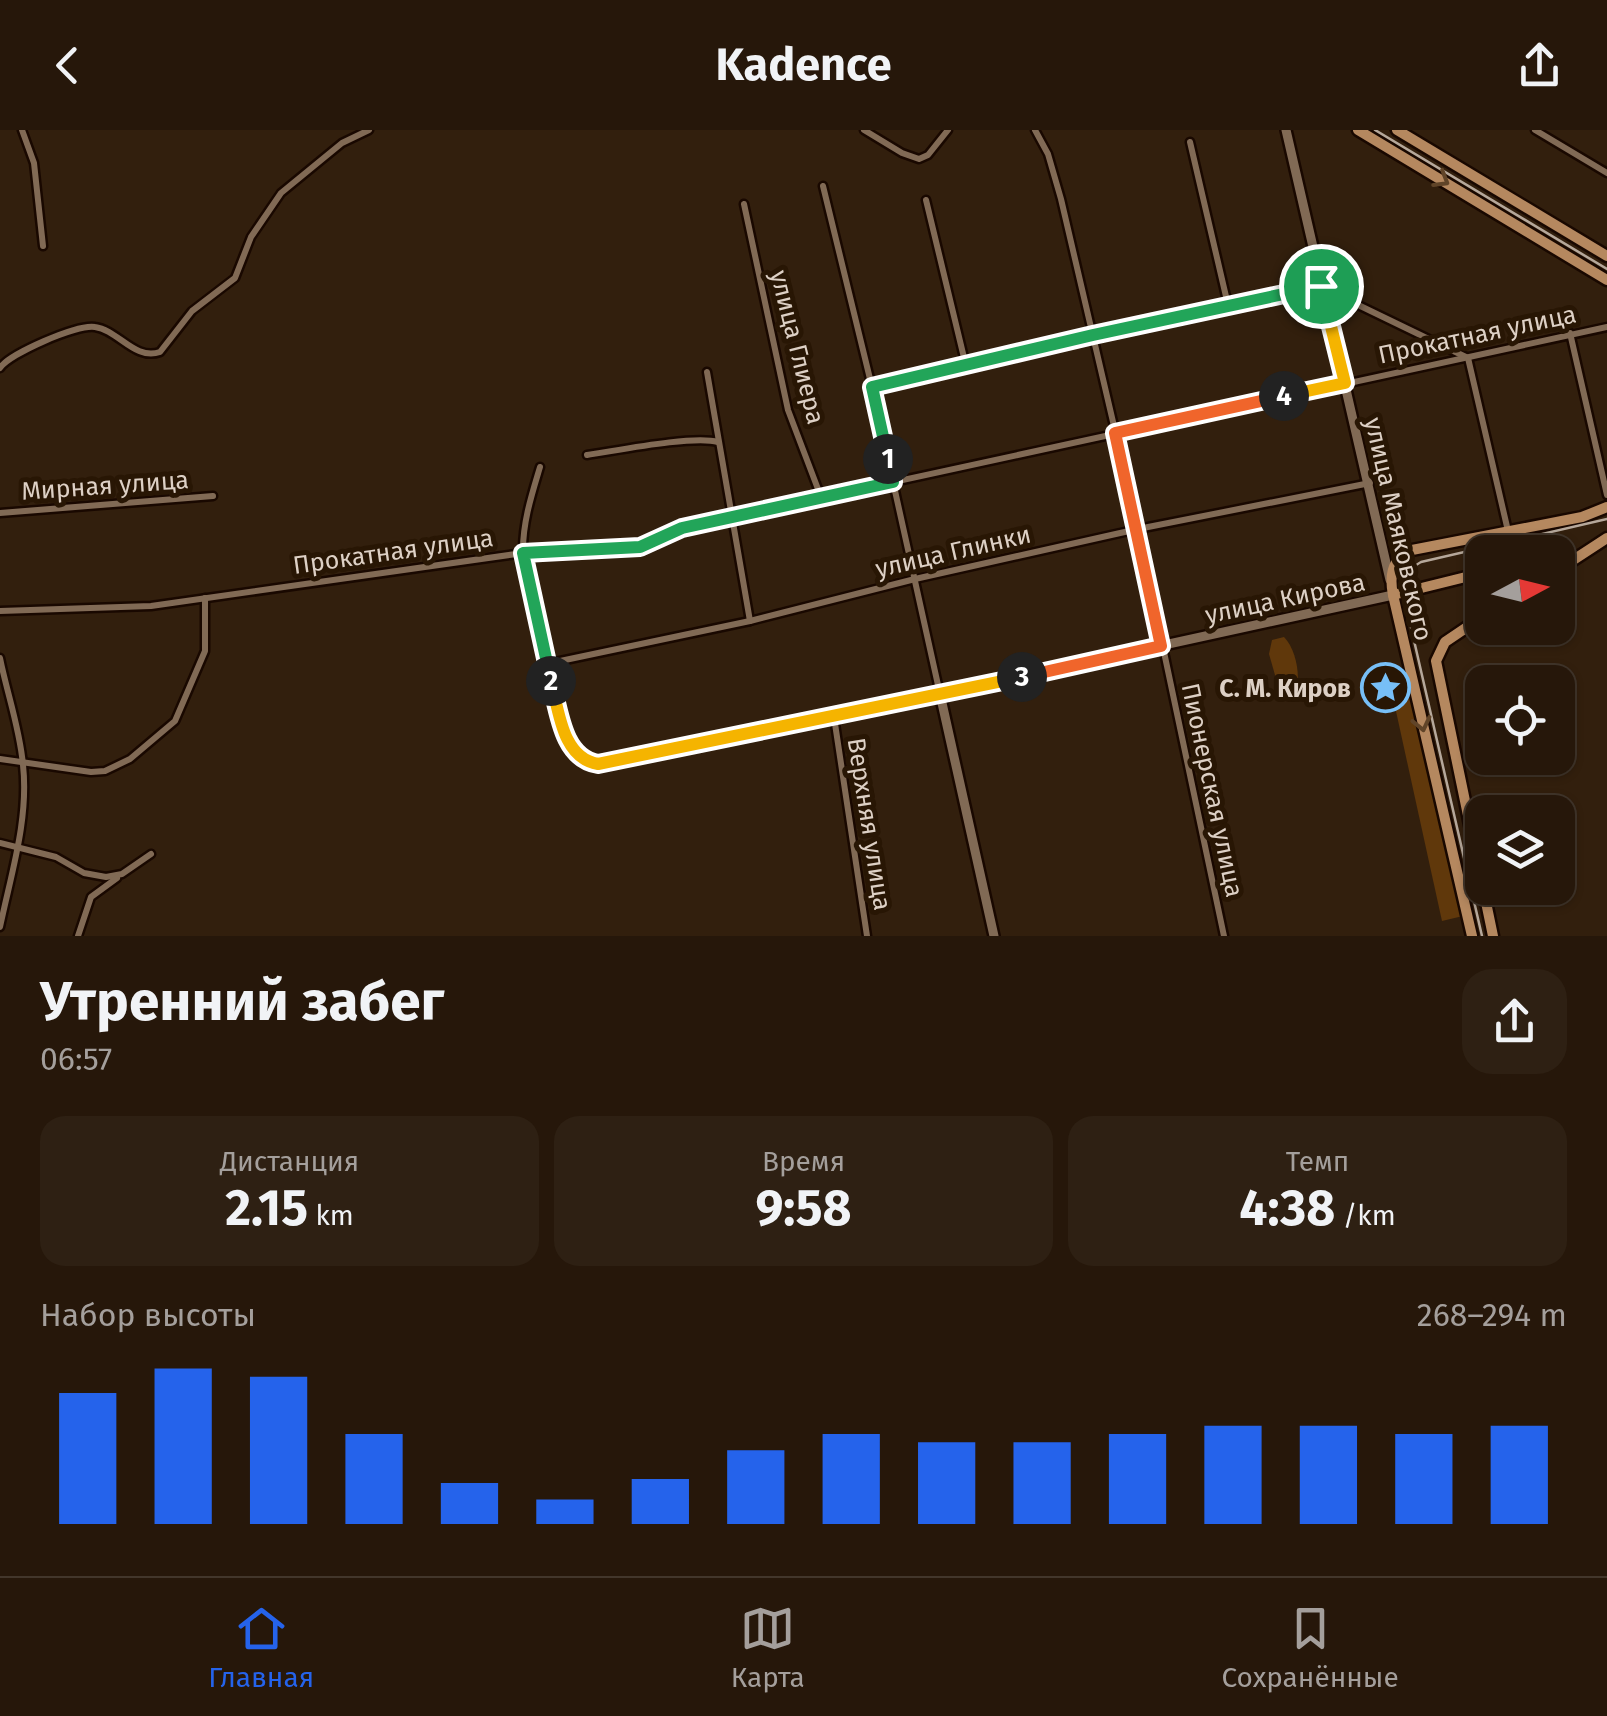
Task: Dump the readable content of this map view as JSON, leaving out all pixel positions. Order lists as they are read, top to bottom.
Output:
{
  "streets": {
    "main road": ["улица Маяковского", "улица Кирова"],
    "street": [
      "Прокатная улица",
      "улица Глиера",
      "Мирная улица",
      "улица Глинки",
      "Пионерская улица",
      "Верхняя улица"
    ]
  },
  "crossings": [
    ["Прокатная улица", "улица Глиера"],
    ["Прокатная улица", "улица Маяковского"],
    ["Прокатная улица", "Пионерская улица"],
    ["улица Маяковского", "улица Глинки"],
    ["улица Маяковского", "улица Кирова"],
    ["улица Глинки", "улица Кирова"],
    ["улица Глинки", "Пионерская улица"],
    ["улица Кирова", "Пионерская улица"],
    ["улица Кирова", "Верхняя улица"]
  ],
  "places": {
    "place": ["С. М. Киров"]
  },
  "north": "right",
  "page": {
    "header": "Kadence",
    "pins": [
      "4",
      "1",
      "3",
      "2"
    ],
    "heading": ["Утренний забег", "06:57"],
    "stats": [
      ["Дистанция", "2.15 km"],
      ["Время", "9:58"],
      ["Темп", "4:38 /km"]
    ],
    "chart": ["Набор высоты", "268–294 m"],
    "tabs": ["Главная", "Карта", "Сохранённые"]
  }
}
